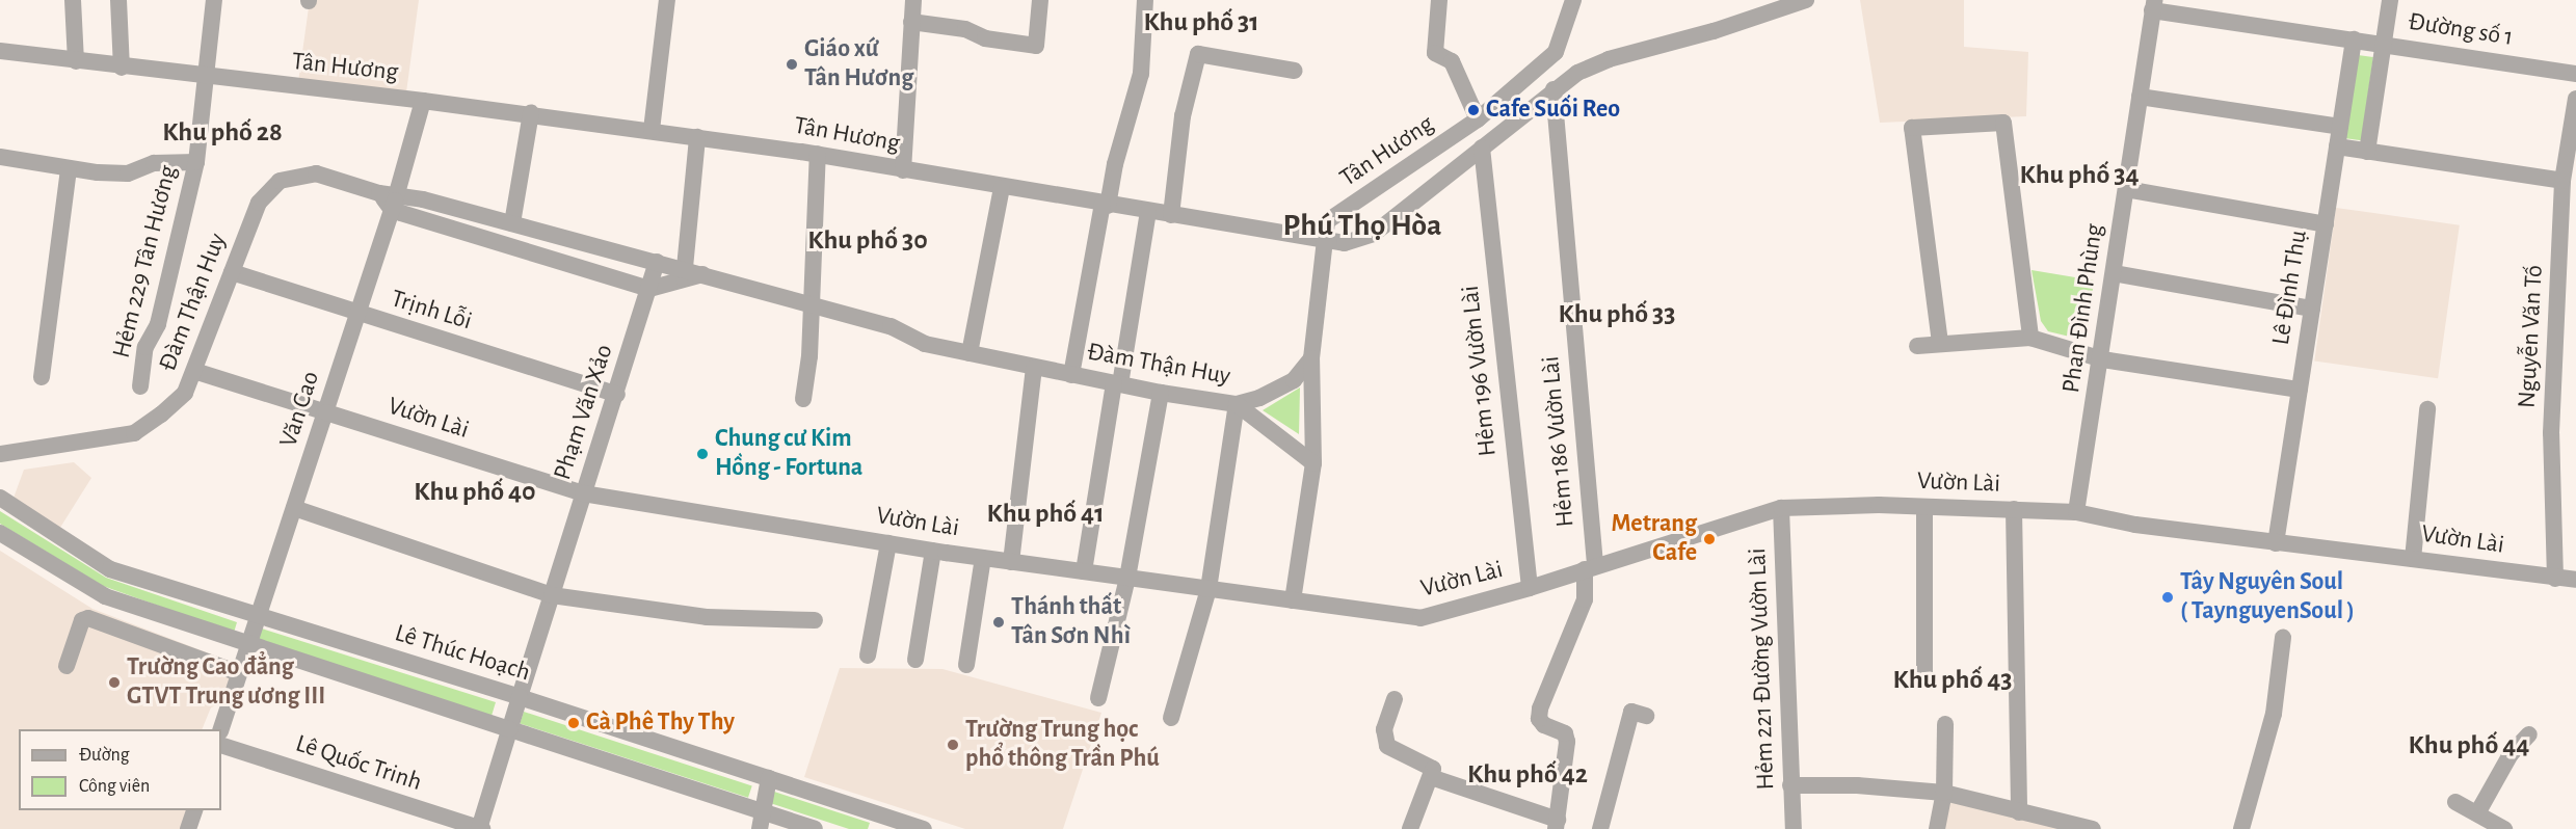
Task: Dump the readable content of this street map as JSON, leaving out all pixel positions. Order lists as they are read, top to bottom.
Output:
{
  "streets": {
    "street": [
      "Đường số 1",
      "Tân Hương",
      "Hẻm 229 Tân Hương",
      "Lê Đình Thụ",
      "Đàm Thận Huy",
      "Phan Đình Phùng",
      "Trịnh Lỗi",
      "Nguyễn Văn Tố",
      "Hẻm 196 Vườn Lài",
      "Văn Cao",
      "Phạm Văn Xảo",
      "Vườn Lài",
      "Hẻm 186 Vườn Lài",
      "Lê Thúc Hoạch",
      "Hẻm 221 Đường Vườn Lài",
      "Lê Quốc Trinh"
    ]
  },
  "crossings": [
    ["Đường số 1", "Lê Đình Thụ"],
    ["Đường số 1", "Phan Đình Phùng"],
    ["Tân Hương", "Hẻm 229 Tân Hương"],
    ["Tân Hương", "Văn Cao"],
    ["Lê Đình Thụ", "Vườn Lài"],
    ["Đàm Thận Huy", "Trịnh Lỗi"],
    ["Đàm Thận Huy", "Văn Cao"],
    ["Đàm Thận Huy", "Phạm Văn Xảo"],
    ["Đàm Thận Huy", "Vườn Lài"],
    ["Phan Đình Phùng", "Vườn Lài"],
    ["Trịnh Lỗi", "Văn Cao"],
    ["Trịnh Lỗi", "Phạm Văn Xảo"],
    ["Nguyễn Văn Tố", "Vườn Lài"],
    ["Hẻm 196 Vườn Lài", "Vườn Lài"],
    ["Văn Cao", "Vườn Lài"],
    ["Văn Cao", "Lê Thúc Hoạch"],
    ["Phạm Văn Xảo", "Vườn Lài"],
    ["Phạm Văn Xảo", "Lê Thúc Hoạch"],
    ["Phạm Văn Xảo", "Lê Quốc Trinh"],
    ["Vườn Lài", "Hẻm 186 Vườn Lài"],
    ["Vườn Lài", "Hẻm 221 Đường Vườn Lài"]
  ],
  "districts": [
    "Khu phố 31",
    "Khu phố 28",
    "Khu phố 34",
    "Phú Thọ Hòa",
    "Khu phố 30",
    "Khu phố 33",
    "Khu phố 40",
    "Khu phố 41",
    "Khu phố 43",
    "Khu phố 44",
    "Khu phố 42"
  ],
  "places": [
    "Giáo xứ Tân Hương",
    "Cafe Suối Reo",
    "Chung cư Kim Hồng - Fortuna",
    "Metrang Cafe",
    "Tây Nguyên Soul ( TaynguyenSoul )",
    "Thánh thất Tân Sơn Nhì",
    "Trường Cao đẳng GTVT Trung ương III",
    "Cà Phê Thy Thy",
    "Trường Trung học phổ thông Trần Phú"
  ],
  "legend": ["Đường", "Công viên"]
}
